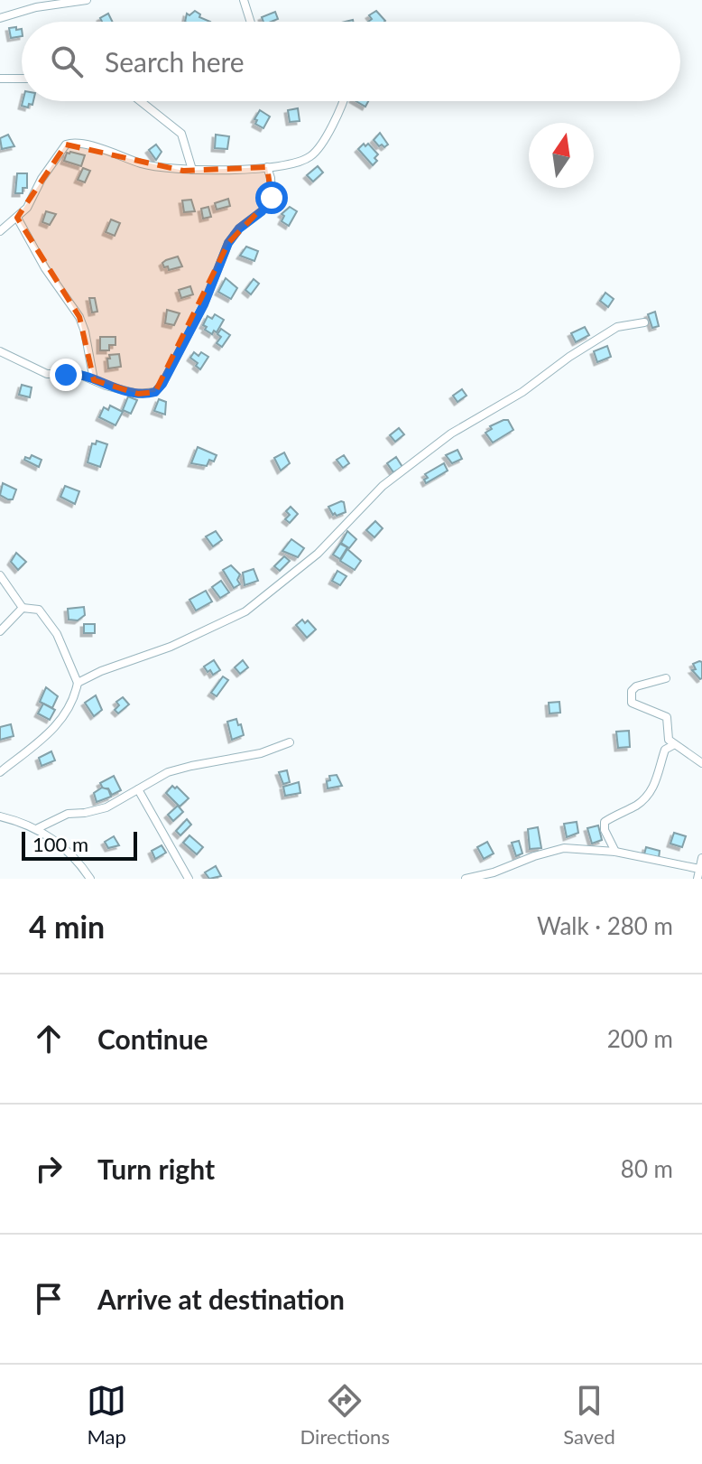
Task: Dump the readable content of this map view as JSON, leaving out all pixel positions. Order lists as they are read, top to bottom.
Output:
{
  "scale_bar": "100 m",
  "north": "top",
  "page": {
    "search": "Search here",
    "scale": "100 m",
    "heading": ["4 min", "Walk · 280 m"],
    "list": [
      ["Continue", "200 m"],
      ["Turn right", "80 m"],
      "Arrive at destination"
    ],
    "nav": ["Map", "Directions", "Saved"]
  }
}
